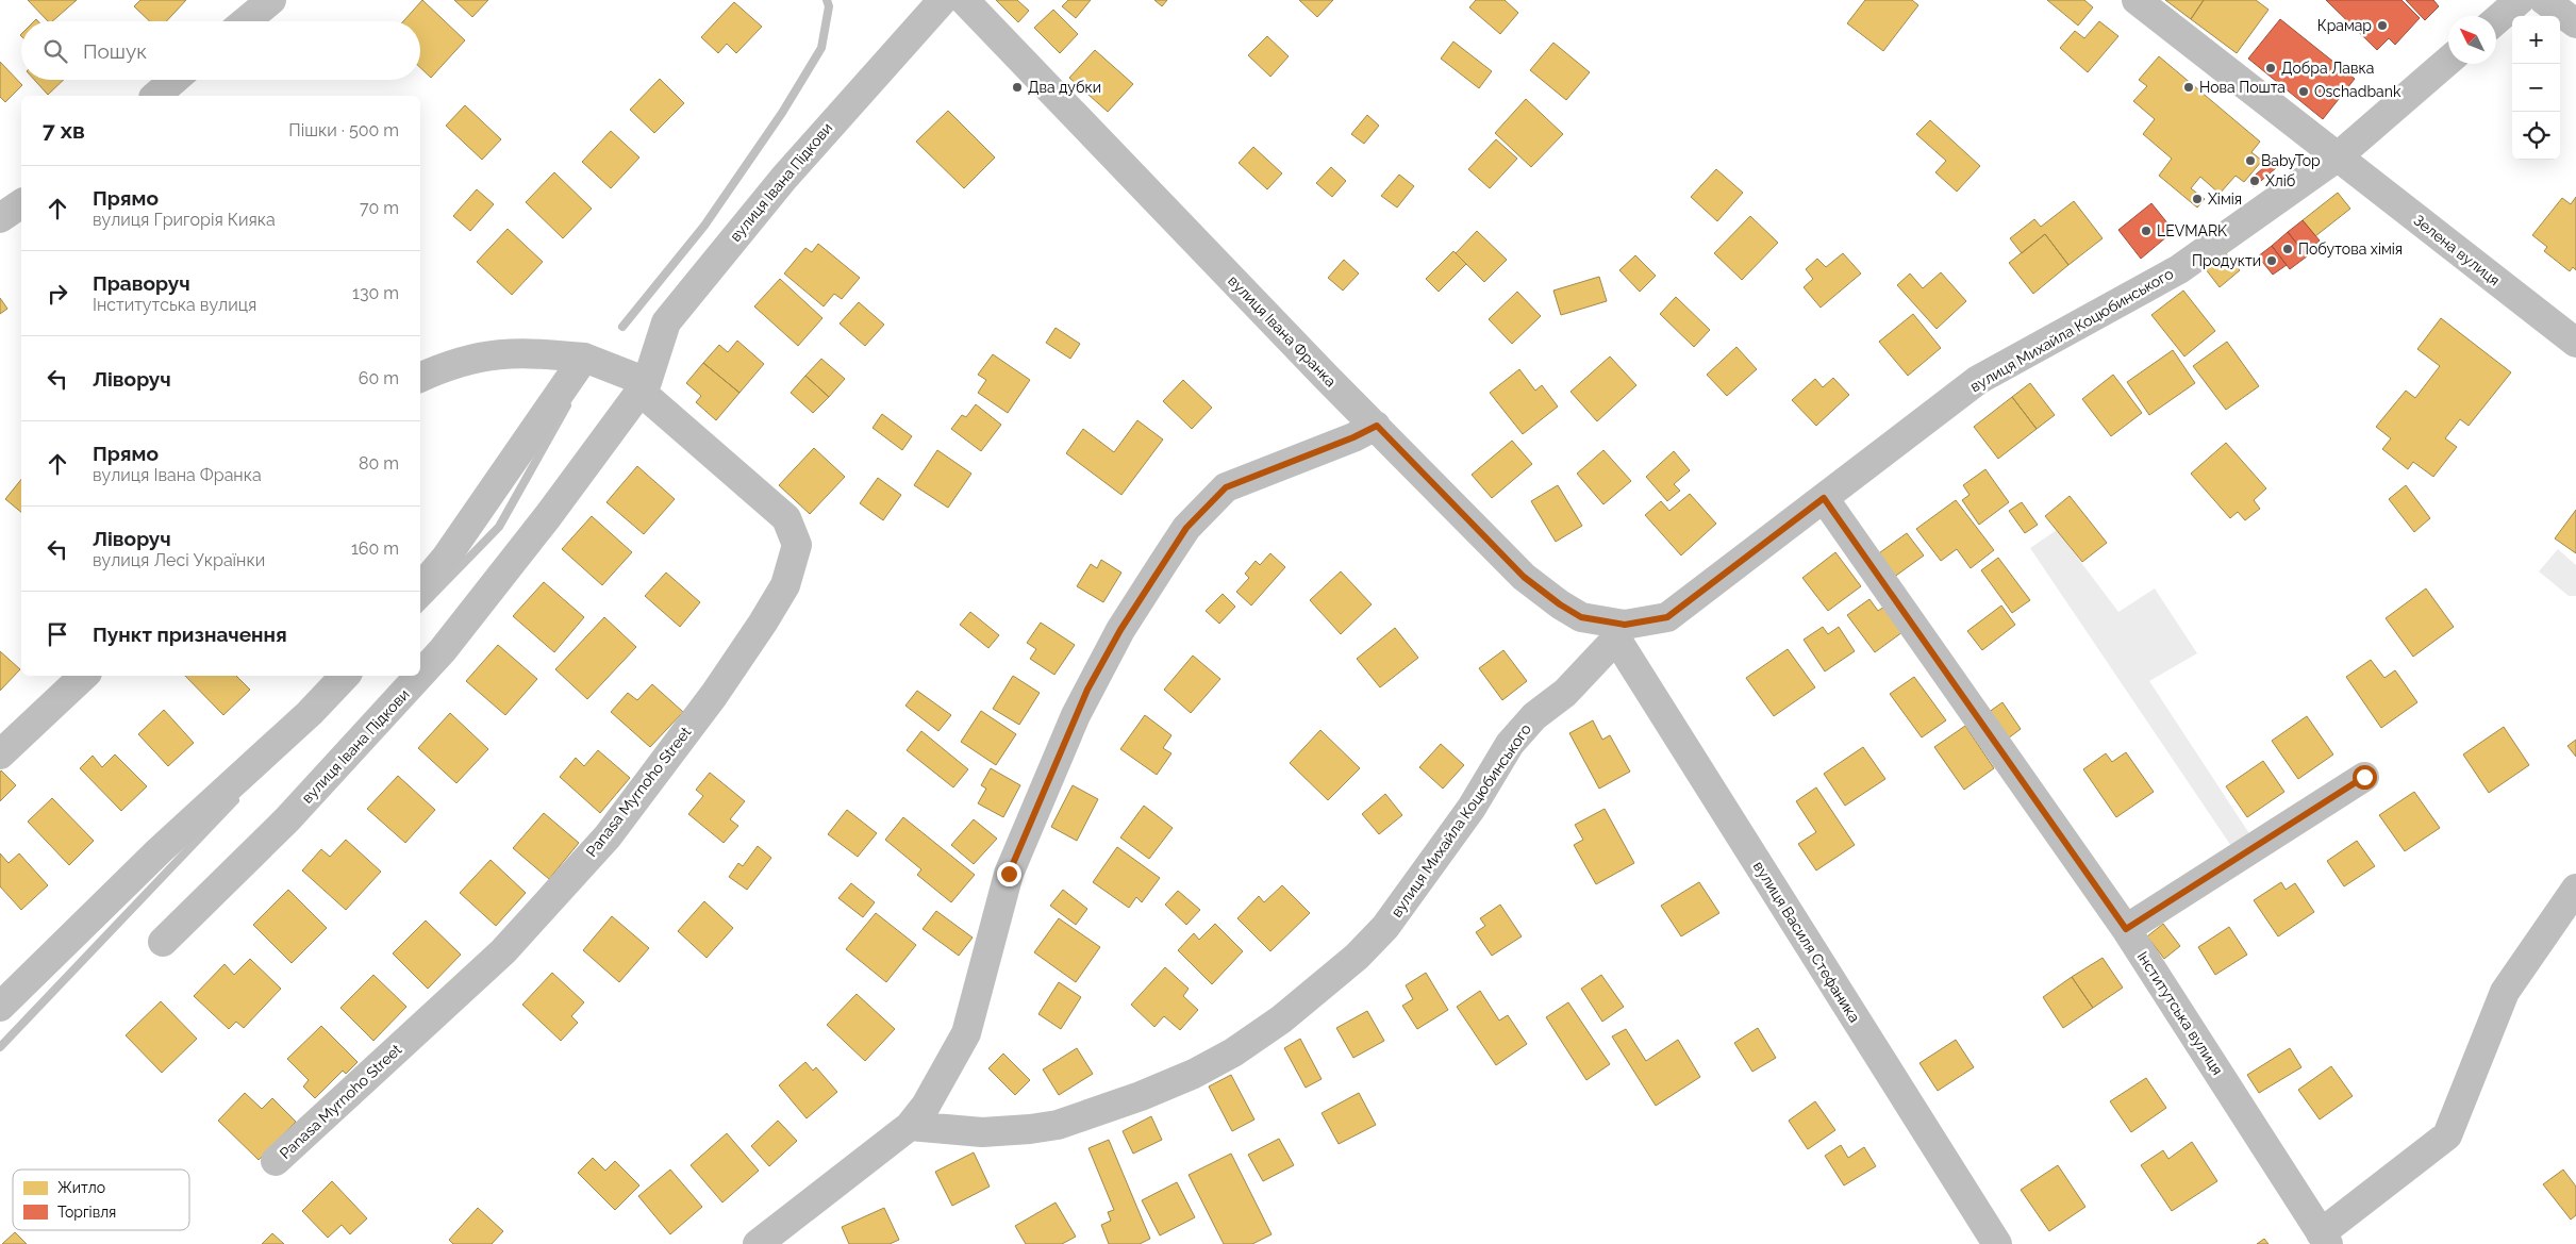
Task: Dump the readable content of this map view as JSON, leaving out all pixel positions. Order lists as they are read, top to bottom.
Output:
{
  "streets": {
    "street": [
      "вулиця Івана Підкови",
      "Зелена вулиця",
      "вулиця Михайла Коцюбинського",
      "вулиця Івана Франка",
      "Panasa Myrnoho Street",
      "вулиця Василя Стефаника",
      "Інститутська вулиця"
    ]
  },
  "crossings": [
    ["вулиця Івана Підкови", "Panasa Myrnoho Street"],
    ["Зелена вулиця", "вулиця Михайла Коцюбинського"],
    ["вулиця Михайла Коцюбинського", "вулиця Івана Франка"],
    ["вулиця Михайла Коцюбинського", "вулиця Василя Стефаника"],
    ["вулиця Михайла Коцюбинського", "Інститутська вулиця"],
    ["вулиця Івана Франка", "вулиця Василя Стефаника"]
  ],
  "places": [
    "Крамар",
    "Добра Лавка",
    "Два дубки",
    "Нова Пошта",
    "Oschadbank",
    "BabyTop",
    "Хліб",
    "Хімія",
    "LEVMARK",
    "Побутова хімія",
    "Продукти"
  ],
  "legend": ["Житло", "Торгівля"],
  "north": "top left",
  "page": {
    "map_buttons": ["+", "−"],
    "search": "Пошук",
    "heading": ["7 хв", "Пішки · 500 m"],
    "list": [
      ["Прямо", "вулиця Григорія Кияка", "70 m"],
      ["Праворуч", "Інститутська вулиця", "130 m"],
      ["Ліворуч", "60 m"],
      ["Прямо", "вулиця Івана Франка", "80 m"],
      ["Ліворуч", "вулиця Лесі Українки", "160 m"],
      "Пункт призначення"
    ]
  }
}
